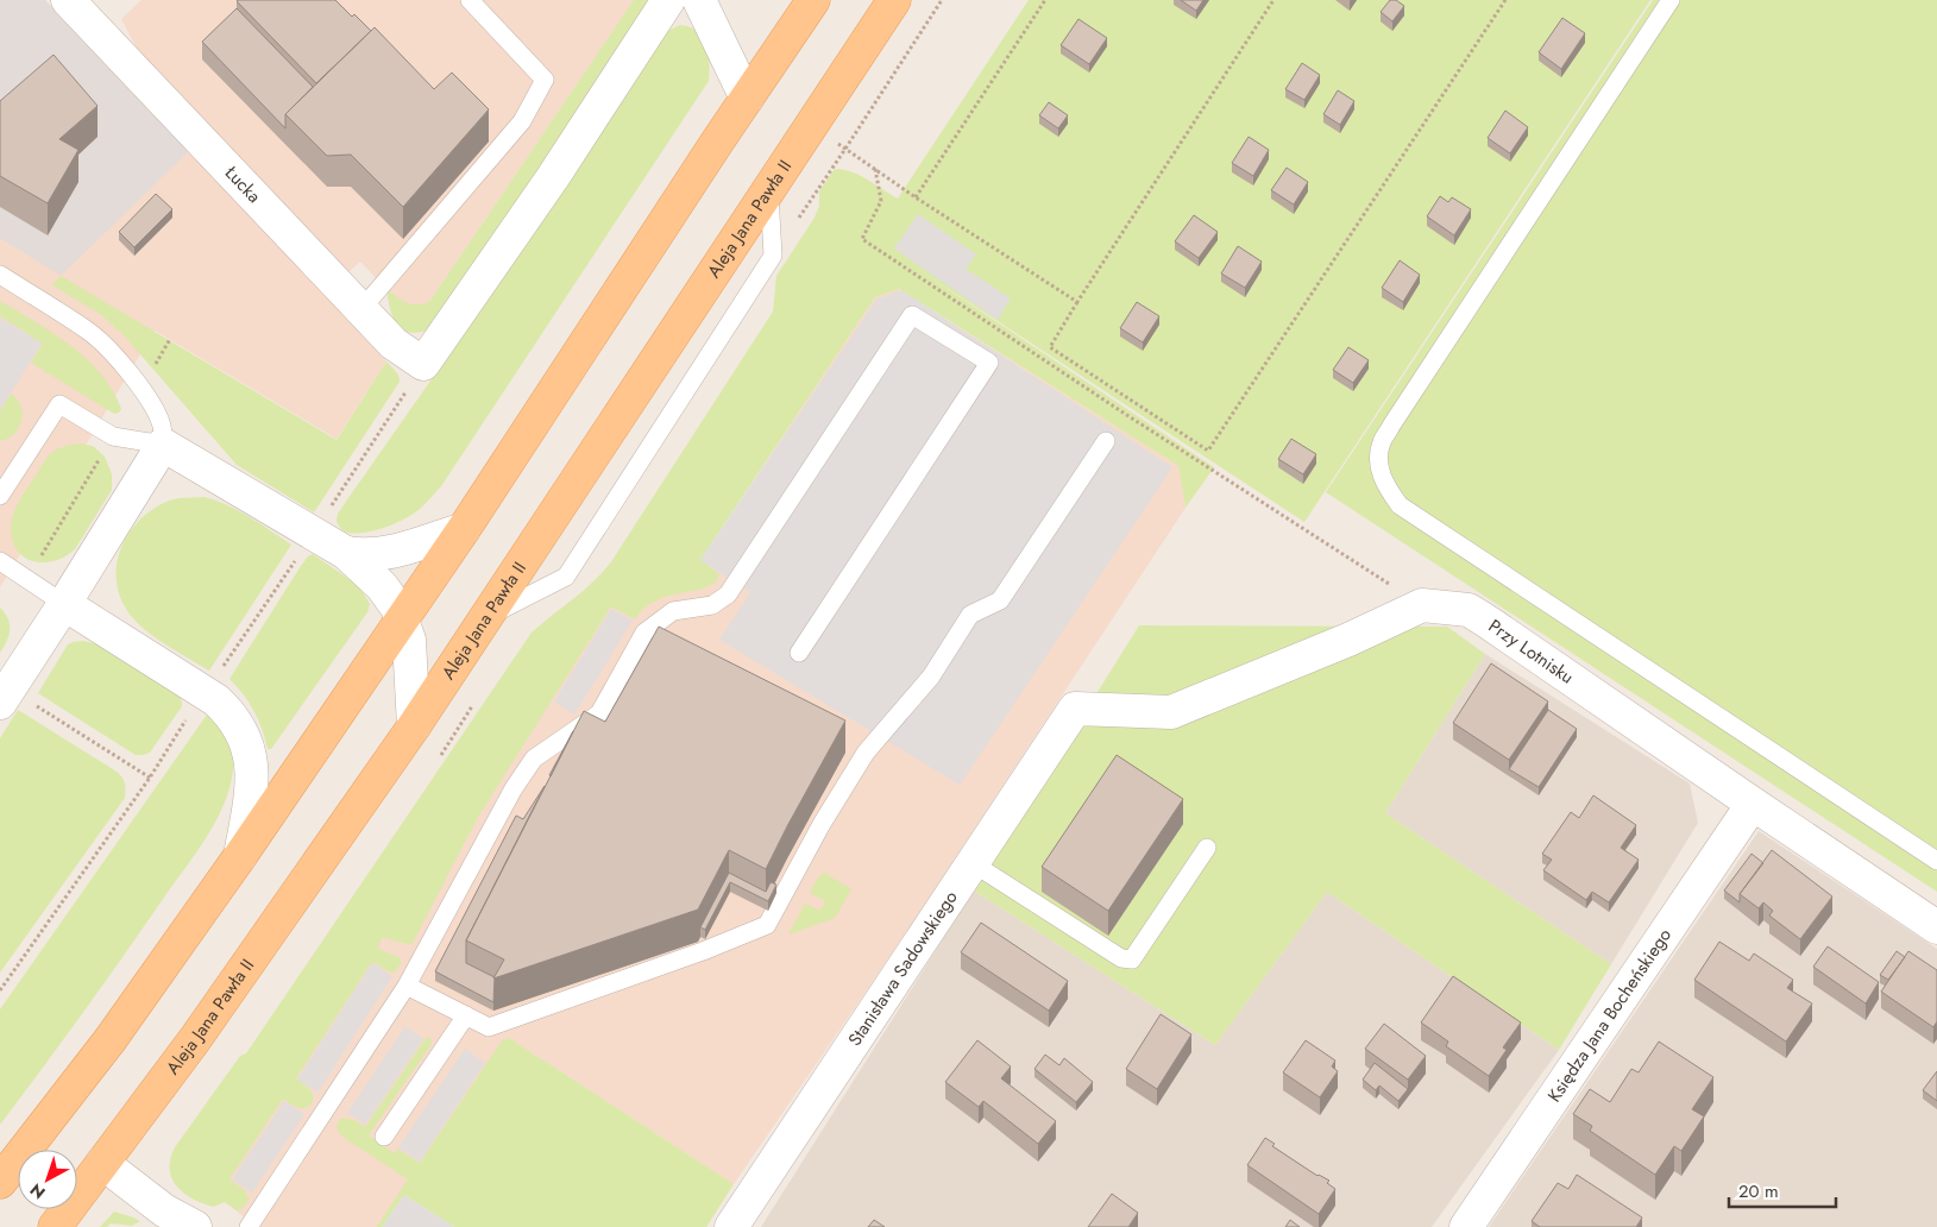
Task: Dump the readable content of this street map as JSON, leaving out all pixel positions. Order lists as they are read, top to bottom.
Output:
{
  "streets": {
    "main road": ["Aleja Jana Pawła II"],
    "street": [
      "Łucka",
      "Przy Lotnisku",
      "Stanisława Sadowskiego",
      "Księdza Jana Bocheńskiego"
    ]
  },
  "crossings": [
    ["Przy Lotnisku", "Stanisława Sadowskiego"],
    ["Przy Lotnisku", "Księdza Jana Bocheńskiego"]
  ],
  "scale_bar": "20 m",
  "north": "bottom left"
}
